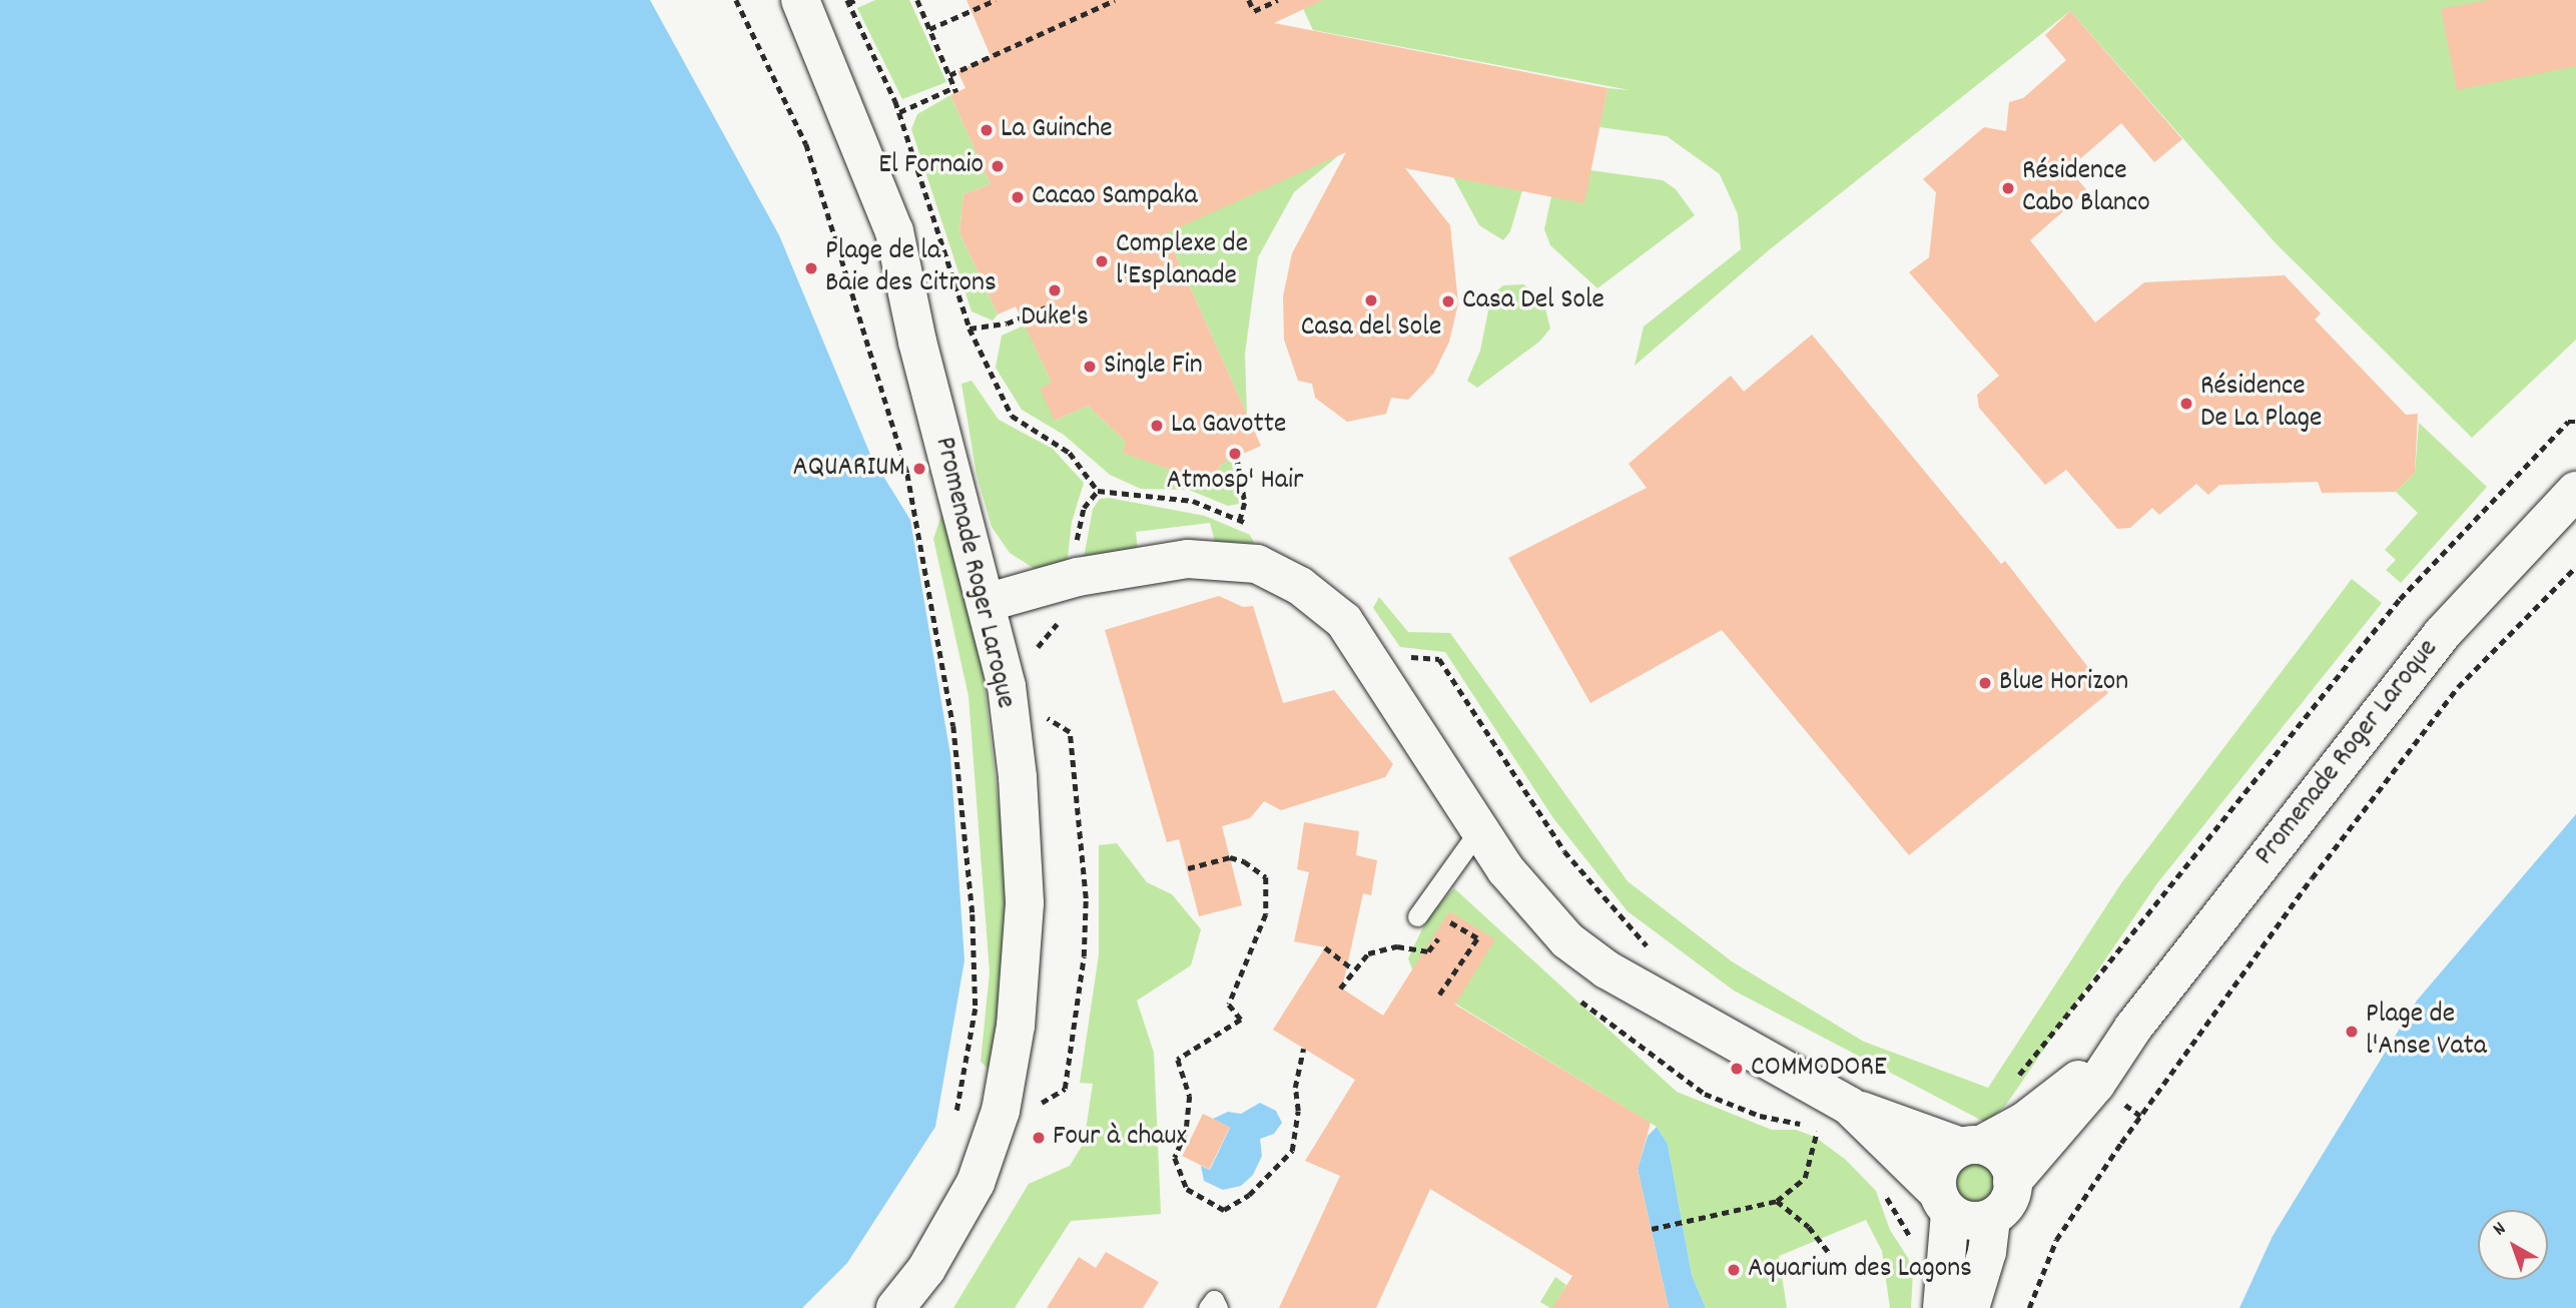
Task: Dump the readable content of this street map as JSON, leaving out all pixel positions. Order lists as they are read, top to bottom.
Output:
{
  "streets": {
    "main road": ["Promenade Roger Laroque"]
  },
  "places": [
    "La Guinche",
    "El Fornaio",
    "Résidence Cabo Blanco",
    "Cacao Sampaka",
    "Complexe de l'Esplanade",
    "Plage de la Baie des Citrons",
    "Duke's",
    "Casa del Sole",
    "Casa Del Sole",
    "Single Fin",
    "Résidence De La Plage",
    "La Gavotte",
    "Atmosp' Hair",
    "AQUARIUM",
    "Blue Horizon",
    "Plage de l'Anse Vata",
    "COMMODORE",
    "Four à chaux",
    "Aquarium des Lagons"
  ],
  "north": "top left"
}
